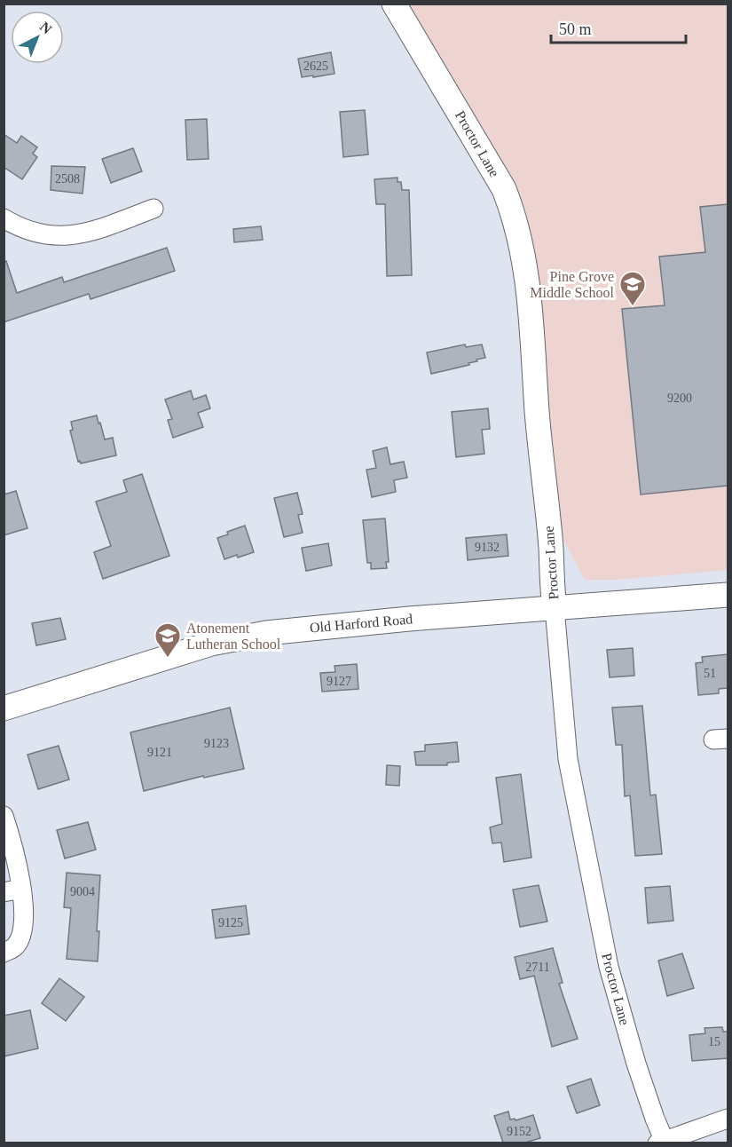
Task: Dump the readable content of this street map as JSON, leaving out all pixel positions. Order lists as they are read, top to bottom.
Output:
{
  "streets": {
    "street": ["Proctor Lane", "Old Harford Road"]
  },
  "crossings": [
    ["Proctor Lane", "Old Harford Road"]
  ],
  "places": {
    "school or university": ["Pine Grove Middle School", "Atonement Lutheran School"]
  },
  "house_numbers": [
    "2625",
    "2508",
    "9200",
    "9132",
    "51",
    "9127",
    "9123",
    "9121",
    "9004",
    "9125",
    "2711",
    "15",
    "9152"
  ],
  "scale_bar": "50 m",
  "north": "top right"
}
